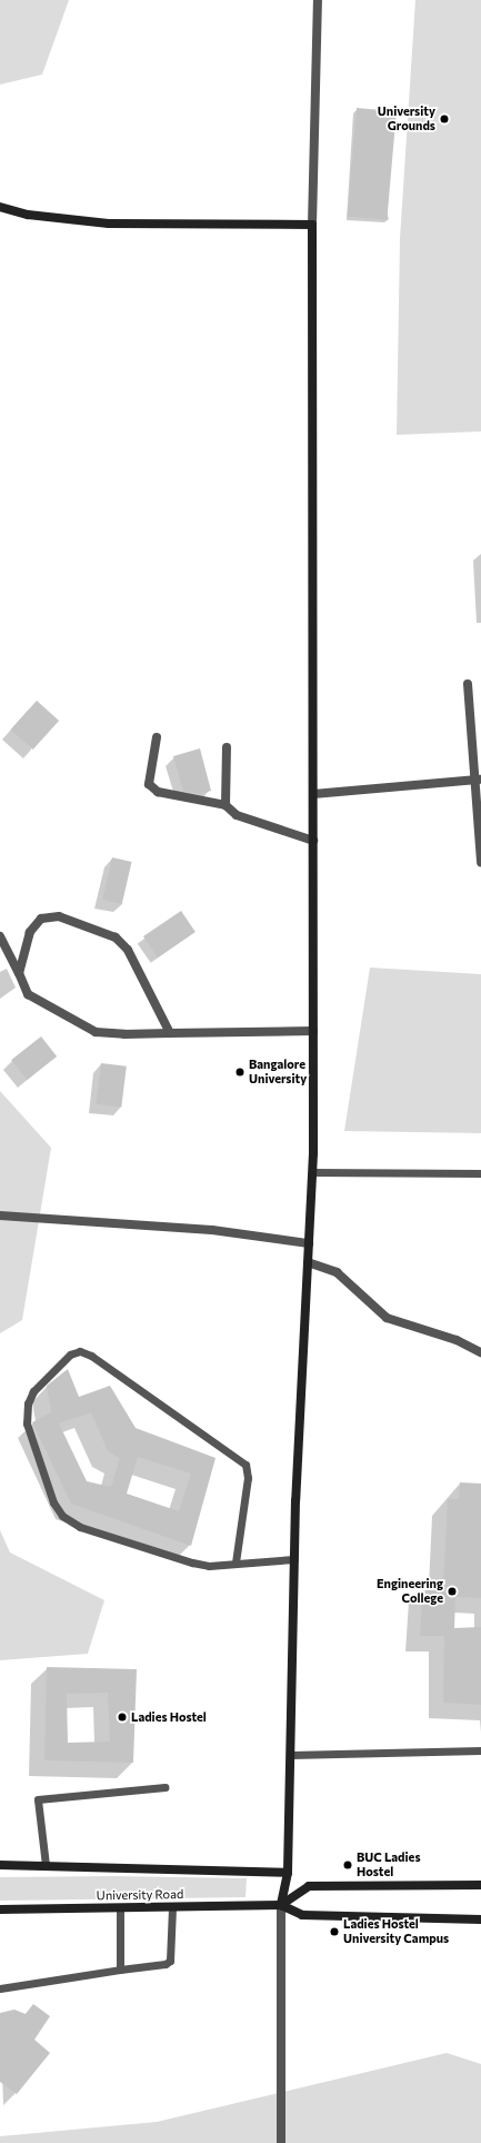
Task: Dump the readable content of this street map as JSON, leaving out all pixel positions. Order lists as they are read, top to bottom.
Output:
{
  "streets": {
    "street": ["University Road"]
  },
  "places": [
    "University Grounds",
    "Bangalore University",
    "Engineering College",
    "Ladies Hostel",
    "BUC Ladies Hostel",
    "Ladies Hostel University Campus"
  ]
}
